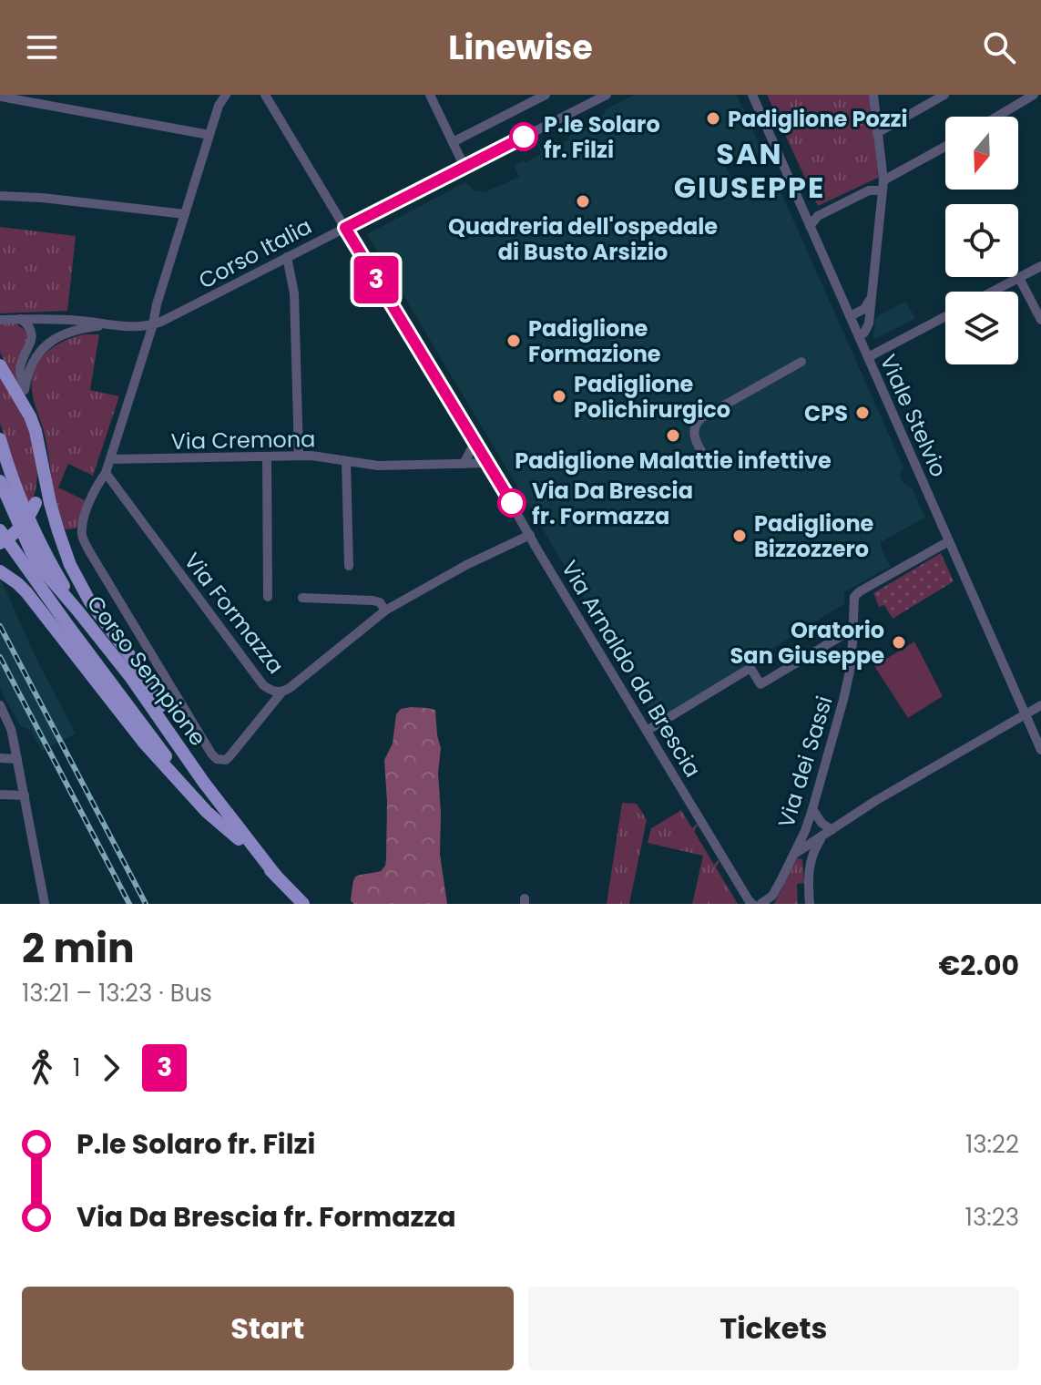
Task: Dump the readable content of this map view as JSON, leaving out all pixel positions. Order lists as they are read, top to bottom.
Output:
{
  "streets": {
    "main road": ["Corso Sempione"],
    "street": [
      "Corso Italia",
      "Viale Stelvio",
      "Via Cremona",
      "Via Formazza",
      "Via Arnaldo da Brescia",
      "Via dei Sassi"
    ]
  },
  "crossings": [
    ["Corso Italia", "Via Arnaldo da Brescia"],
    ["Viale Stelvio", "Via dei Sassi"],
    ["Via Cremona", "Via Arnaldo da Brescia"],
    ["Via Formazza", "Via Arnaldo da Brescia"]
  ],
  "districts": ["SAN GIUSEPPE"],
  "places": [
    "Padiglione Pozzi",
    "P.le Solaro fr. Filzi",
    "Quadreria dell'ospedale di Busto Arsizio",
    "Padiglione Formazione",
    "Padiglione Polichirurgico",
    "CPS",
    "Padiglione Malattie infettive",
    "Via Da Brescia fr. Formazza",
    "Padiglione Bizzozzero",
    "Oratorio San Giuseppe"
  ],
  "lines": ["bus line 3"],
  "north": "bottom",
  "page": {
    "header": "Linewise",
    "on_map": "3",
    "heading": ["2 min", "13:21 – 13:23 · Bus", "€2.00"],
    "legs": ["1", "3"],
    "list": [
      {
        "name": "P.le Solaro fr. Filzi",
        "value": "13:22"
      },
      {
        "name": "Via Da Brescia fr. Formazza",
        "value": "13:23"
      }
    ],
    "buttons": ["Start", "Tickets"]
  }
}
